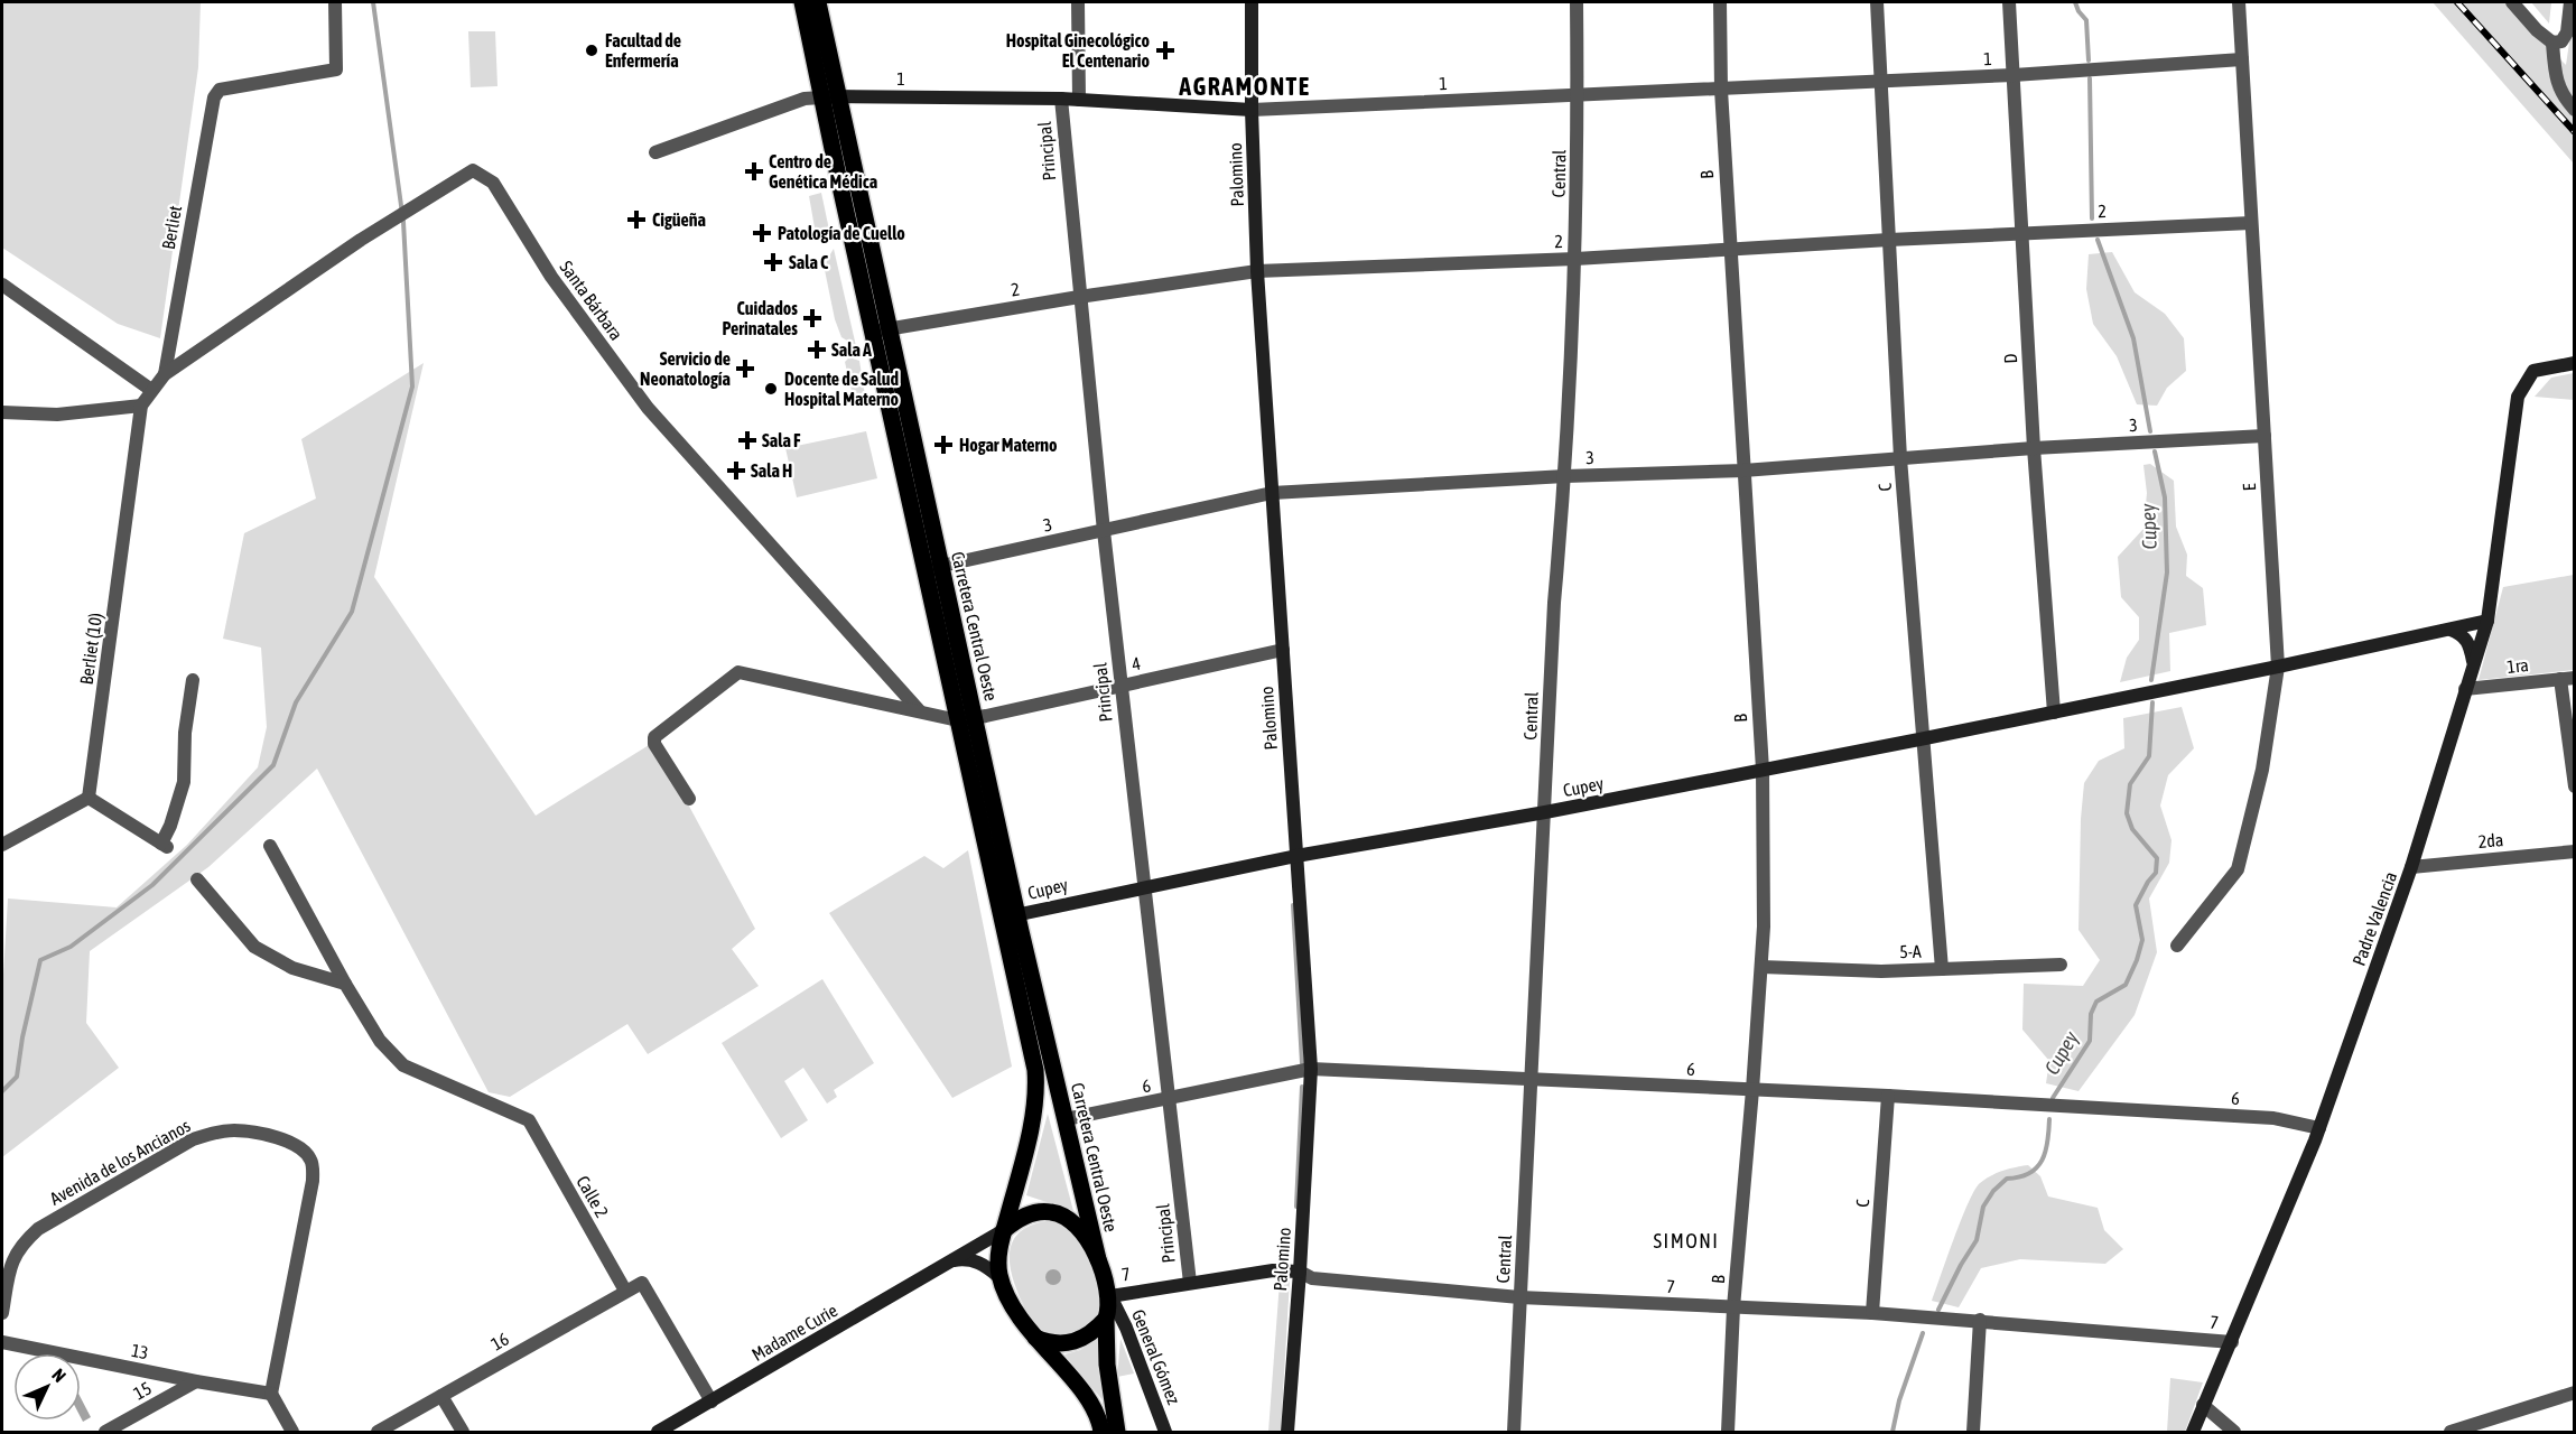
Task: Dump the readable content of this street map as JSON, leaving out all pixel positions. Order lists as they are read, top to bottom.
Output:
{
  "streets": {
    "main road": ["Carretera Central Oeste"],
    "street": [
      "1",
      "Principal",
      "Central",
      "Palomino",
      "B",
      "2",
      "Berliet",
      "Santa Bárbara",
      "D",
      "3",
      "C",
      "E",
      "Berliet (10)",
      "4",
      "1ra",
      "Cupey",
      "2da",
      "Padre Valencia",
      "5-A",
      "6",
      "Avenida de los Ancianos",
      "Calle 2",
      "7",
      "Madame Curie",
      "16",
      "13",
      "General Gómez",
      "15"
    ]
  },
  "crossings": [
    ["1", "Principal"],
    ["1", "Central"],
    ["1", "Palomino"],
    ["1", "B"],
    ["1", "D"],
    ["1", "C"],
    ["1", "E"],
    ["1", "Carretera Central Oeste"],
    ["Principal", "2"],
    ["Principal", "3"],
    ["Principal", "4"],
    ["Principal", "Cupey"],
    ["Principal", "6"],
    ["Principal", "7"],
    ["Central", "2"],
    ["Central", "3"],
    ["Central", "Cupey"],
    ["Central", "6"],
    ["Central", "7"],
    ["Palomino", "2"],
    ["Palomino", "3"],
    ["Palomino", "4"],
    ["Palomino", "Cupey"],
    ["Palomino", "6"],
    ["Palomino", "7"],
    ["B", "2"],
    ["B", "3"],
    ["B", "Cupey"],
    ["B", "5-A"],
    ["B", "6"],
    ["B", "7"],
    ["2", "D"],
    ["2", "C"],
    ["2", "E"],
    ["2", "Carretera Central Oeste"],
    ["Berliet", "Santa Bárbara"],
    ["Santa Bárbara", "Berliet (10)"],
    ["D", "3"],
    ["D", "Cupey"],
    ["3", "C"],
    ["3", "E"],
    ["3", "Carretera Central Oeste"],
    ["C", "Cupey"],
    ["C", "5-A"],
    ["C", "6"],
    ["C", "7"],
    ["E", "Cupey"],
    ["Carretera Central Oeste", "4"],
    ["Carretera Central Oeste", "Cupey"],
    ["Carretera Central Oeste", "6"],
    ["Carretera Central Oeste", "7"],
    ["Carretera Central Oeste", "Madame Curie"],
    ["Carretera Central Oeste", "General Gómez"],
    ["1ra", "Padre Valencia"],
    ["Cupey", "Padre Valencia"],
    ["2da", "Padre Valencia"],
    ["Padre Valencia", "6"],
    ["Padre Valencia", "7"],
    ["Avenida de los Ancianos", "13"],
    ["Calle 2", "16"],
    ["7", "Madame Curie"],
    ["7", "General Gómez"],
    ["Madame Curie", "16"],
    ["Madame Curie", "General Gómez"],
    ["13", "15"]
  ],
  "districts": ["AGRAMONTE", "SIMONI"],
  "water": ["Cupey"],
  "places": {
    "other": ["Facultad de Enfermería", "Docente de Salud Hospital Materno"],
    "health": [
      "Hospital Ginecológico El Centenario",
      "Centro de Genética Médica",
      "Cigüeña",
      "Patología de Cuello",
      "Sala C",
      "Cuidados Perinatales",
      "Sala A",
      "Servicio de Neonatología",
      "Sala F",
      "Hogar Materno",
      "Sala H"
    ]
  },
  "north": "top right"
}
